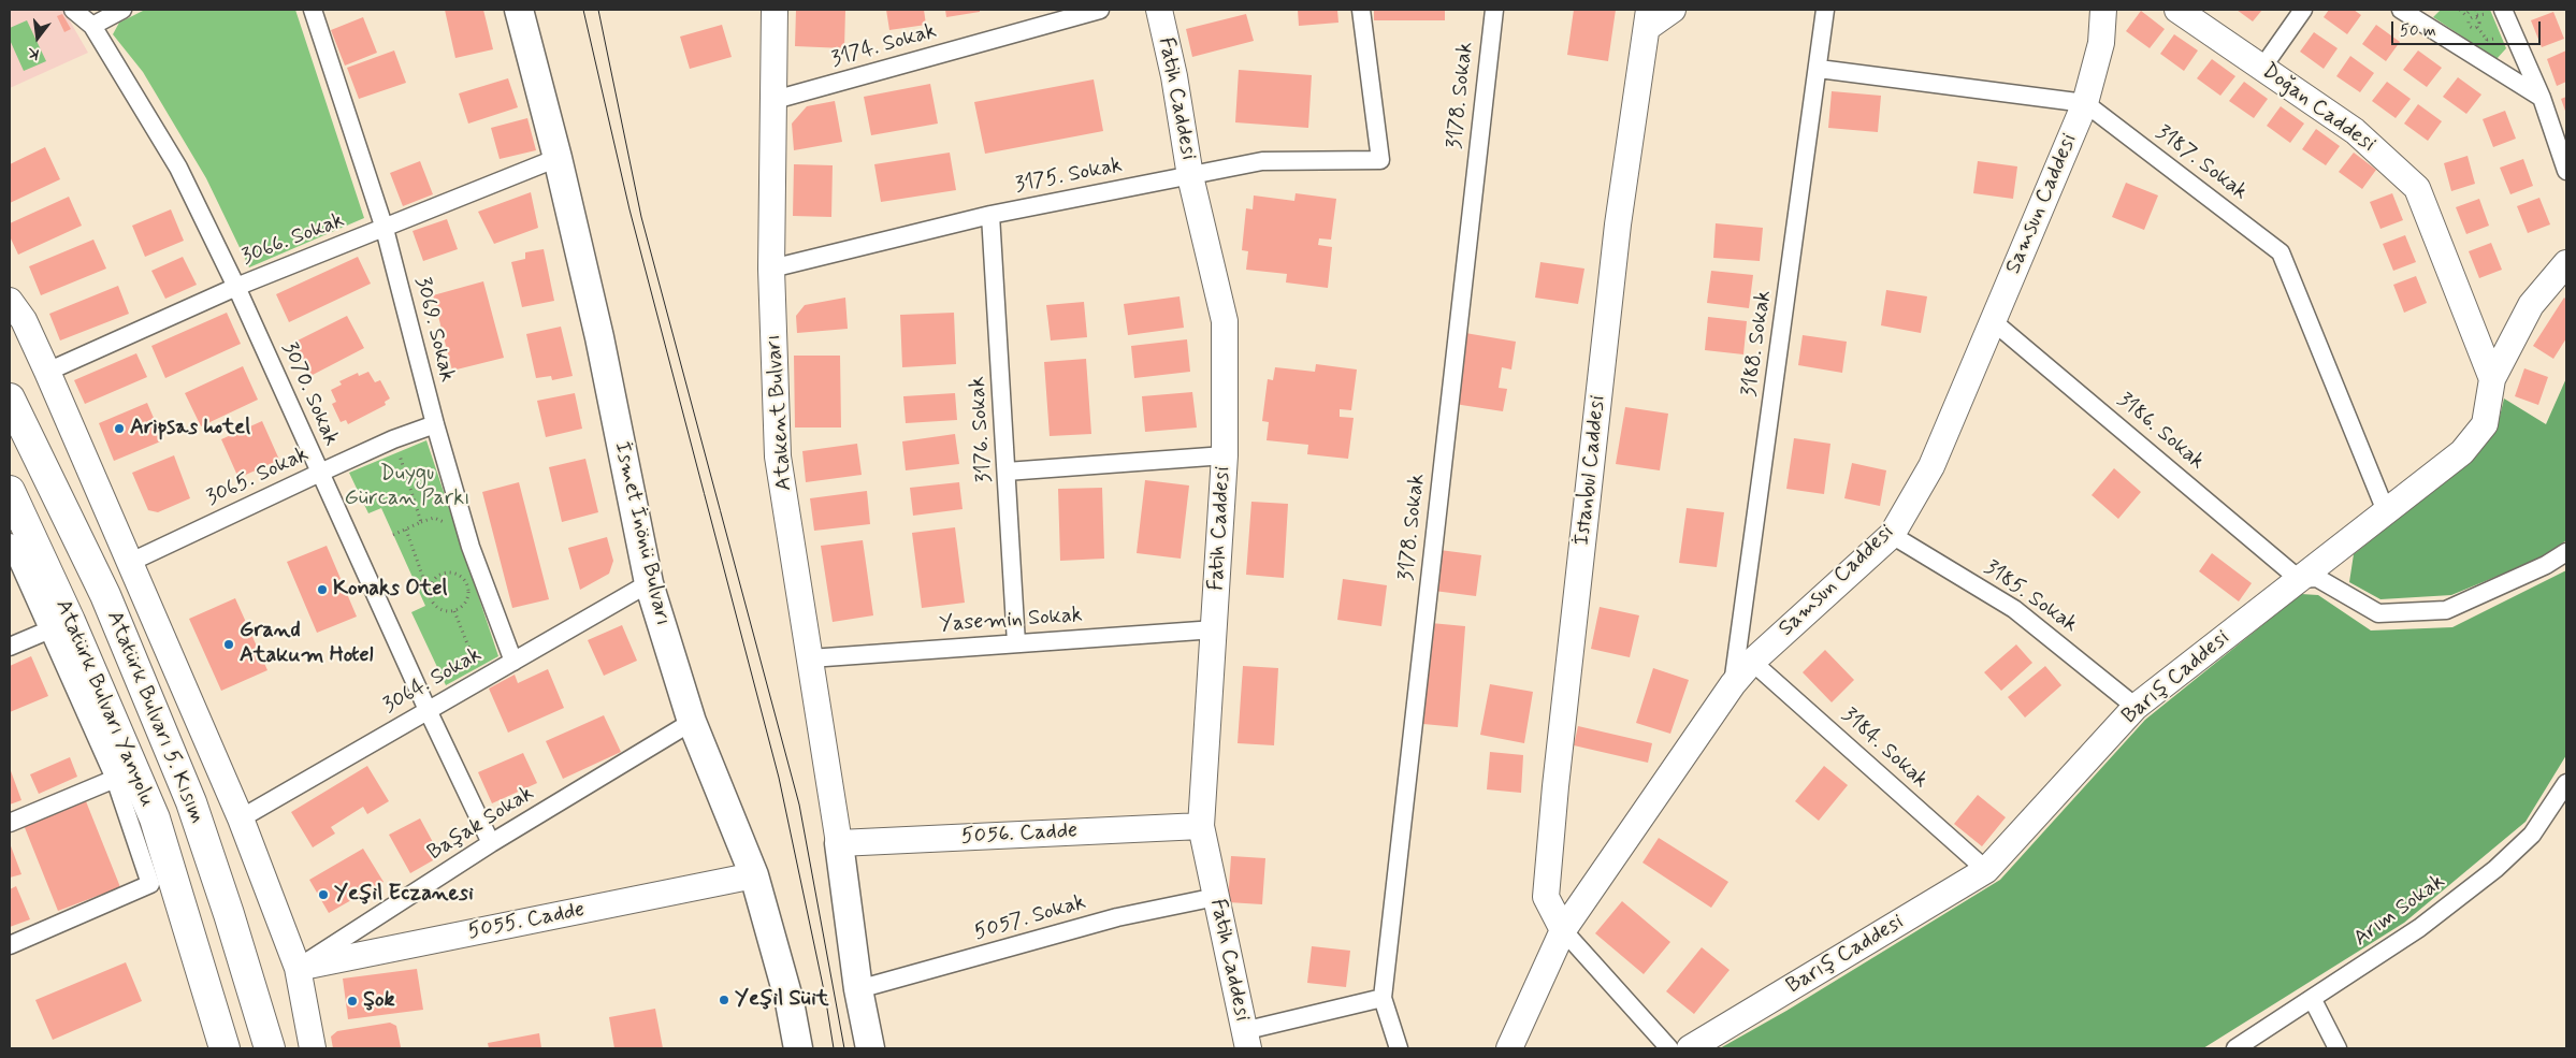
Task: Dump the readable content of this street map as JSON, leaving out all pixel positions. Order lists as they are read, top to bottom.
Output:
{
  "streets": {
    "highway": ["Atatürk Bulvarı 5. Kısım"],
    "main road": ["İsmet İnönü Bulvarı"],
    "street": [
      "3174. Sokak",
      "3178. Sokak",
      "Fatih Caddesi",
      "Doğan Caddesi",
      "3187. Sokak",
      "3175. Sokak",
      "Samsun Caddesi",
      "3066. Sokak",
      "3069. Sokak",
      "3188. Sokak",
      "3070. Sokak",
      "Atakent Bulvarı",
      "3176. Sokak",
      "3186. Sokak",
      "İstanbul Caddesi",
      "3065. Sokak",
      "3185. Sokak",
      "Yasemin Sokak",
      "Barış Caddesi",
      "3064. Sokak",
      "Atatürk Bulvarı Yanyolu",
      "3184. Sokak",
      "Başak Sokak",
      "5056. Cadde",
      "Arım Sokak",
      "5057. Sokak",
      "5055. Cadde"
    ]
  },
  "crossings": [
    ["3174. Sokak", "Atakent Bulvarı"],
    ["Fatih Caddesi", "3175. Sokak"],
    ["Fatih Caddesi", "Yasemin Sokak"],
    ["Fatih Caddesi", "5056. Cadde"],
    ["Fatih Caddesi", "5057. Sokak"],
    ["Doğan Caddesi", "Barış Caddesi"],
    ["3187. Sokak", "Samsun Caddesi"],
    ["3187. Sokak", "Barış Caddesi"],
    ["3175. Sokak", "Atakent Bulvarı"],
    ["3175. Sokak", "3176. Sokak"],
    ["Samsun Caddesi", "3188. Sokak"],
    ["Samsun Caddesi", "3186. Sokak"],
    ["Samsun Caddesi", "İstanbul Caddesi"],
    ["Samsun Caddesi", "3185. Sokak"],
    ["Samsun Caddesi", "3184. Sokak"],
    ["3066. Sokak", "3069. Sokak"],
    ["3066. Sokak", "3070. Sokak"],
    ["3066. Sokak", "İsmet İnönü Bulvarı"],
    ["3069. Sokak", "3065. Sokak"],
    ["3069. Sokak", "3064. Sokak"],
    ["3070. Sokak", "3065. Sokak"],
    ["3070. Sokak", "3064. Sokak"],
    ["3070. Sokak", "Başak Sokak"],
    ["Atakent Bulvarı", "Yasemin Sokak"],
    ["Atakent Bulvarı", "5056. Cadde"],
    ["3176. Sokak", "Yasemin Sokak"],
    ["3186. Sokak", "Barış Caddesi"],
    ["İsmet İnönü Bulvarı", "3064. Sokak"],
    ["İsmet İnönü Bulvarı", "Başak Sokak"],
    ["İsmet İnönü Bulvarı", "5055. Cadde"],
    ["3185. Sokak", "Barış Caddesi"],
    ["Barış Caddesi", "3184. Sokak"],
    ["Atatürk Bulvarı Yanyolu", "Atatürk Bulvarı 5. Kısım"],
    ["Başak Sokak", "5055. Cadde"]
  ],
  "parks": ["Duygu Gürcan Parkı"],
  "places": [
    "Aripsas hotel",
    "Konaks Otel",
    "Grand Atakum Hotel",
    "Yeşil Eczanesi",
    "Yeşil Süit",
    "Şok"
  ],
  "scale_bar": "50 m",
  "north": "bottom"
}
